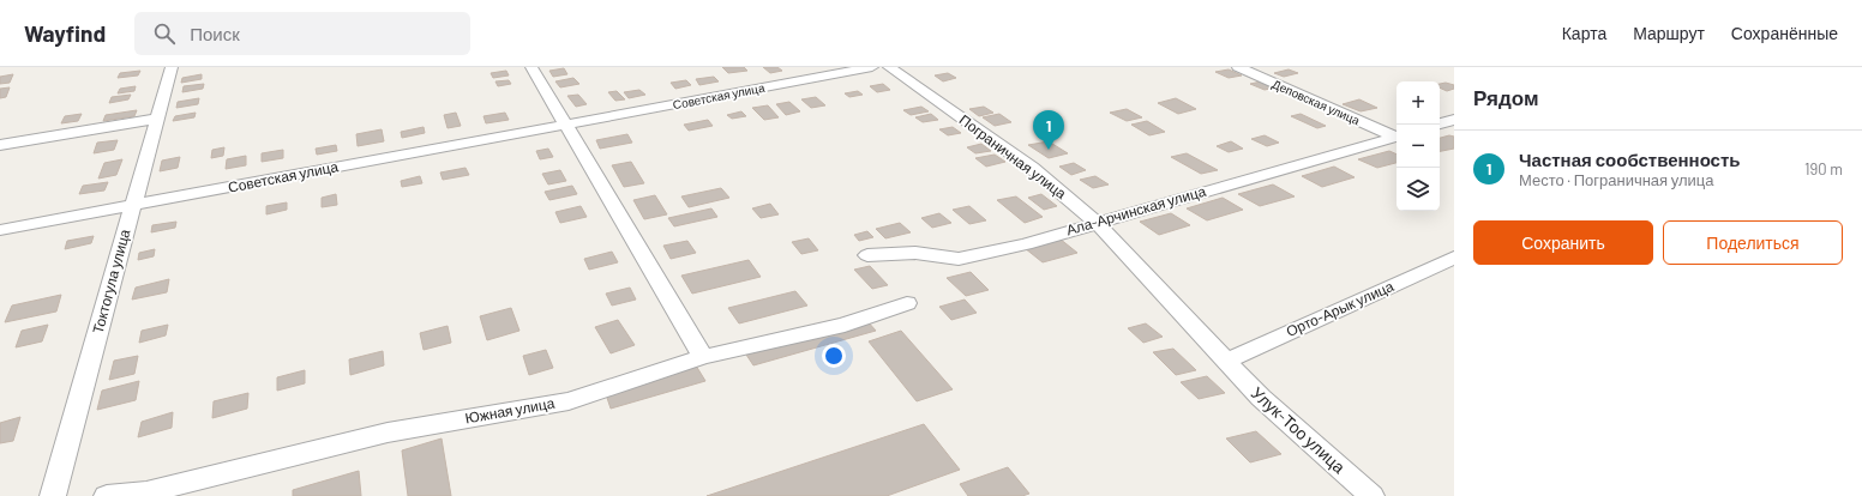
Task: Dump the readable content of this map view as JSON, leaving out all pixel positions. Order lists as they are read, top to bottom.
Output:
{
  "streets": {
    "street": [
      "Советская улица",
      "Деповская улица",
      "Пограничная улица",
      "Ала-Арчинская улица",
      "Токтогула улица",
      "Орто-Арык улица",
      "Южная улица",
      "Улук-Тоо улица"
    ]
  },
  "crossings": [
    ["Советская улица", "Токтогула улица"],
    ["Пограничная улица", "Ала-Арчинская улица"],
    ["Пограничная улица", "Орто-Арык улица"],
    ["Пограничная улица", "Улук-Тоо улица"],
    ["Орто-Арык улица", "Улук-Тоо улица"]
  ],
  "page": {
    "header": "Wayfind",
    "search": "Поиск",
    "nav": ["Карта", "Маршрут", "Сохранённые"],
    "heading": "Рядом",
    "map_buttons": ["+", "−"],
    "pins": "1",
    "list": [
      {
        "mark": "1",
        "name": "Частная сообственность",
        "note": "Место · Пограничная улица",
        "value": "190 m"
      }
    ],
    "buttons": ["Сохранить", "Поделиться"]
  }
}
